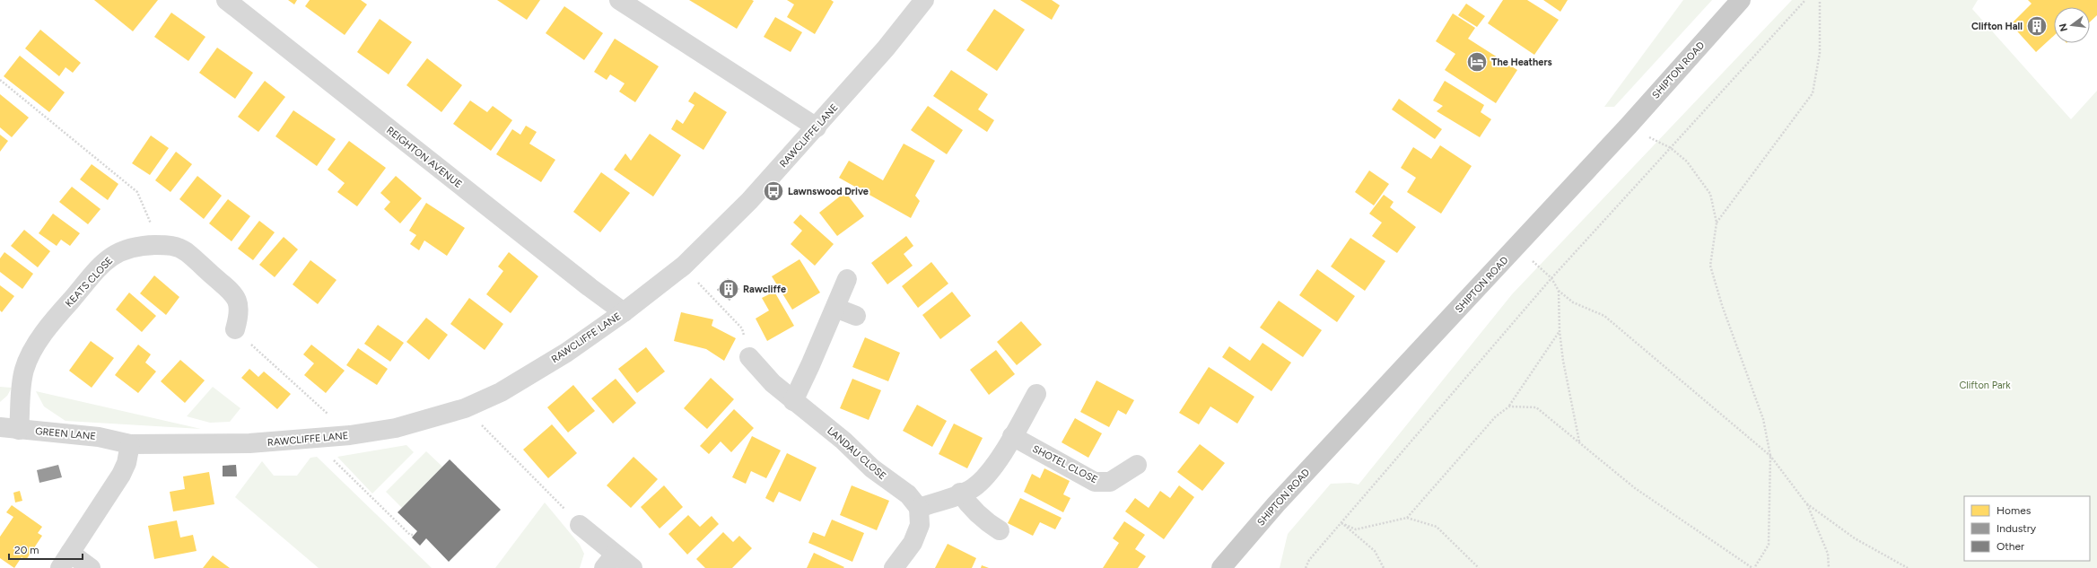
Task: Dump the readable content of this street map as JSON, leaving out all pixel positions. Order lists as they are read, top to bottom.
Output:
{
  "streets": {
    "main road": ["SHIPTON ROAD"],
    "street": [
      "RAWCLIFFE LANE",
      "REIGHTON AVENUE",
      "KEATS CLOSE",
      "GREEN LANE",
      "LANDAU CLOSE",
      "SHOTEL CLOSE"
    ]
  },
  "crossings": [
    ["RAWCLIFFE LANE", "REIGHTON AVENUE"],
    ["RAWCLIFFE LANE", "GREEN LANE"],
    ["KEATS CLOSE", "GREEN LANE"]
  ],
  "parks": ["Clifton Park"],
  "places": {
    "building": ["Clifton Hall", "Rawcliffe"],
    "hotel": ["The Heathers"],
    "bus stop": ["Lawnswood Drive"]
  },
  "legend": ["Homes", "Industry", "Other"],
  "scale_bar": "20 m",
  "north": "left"
}
